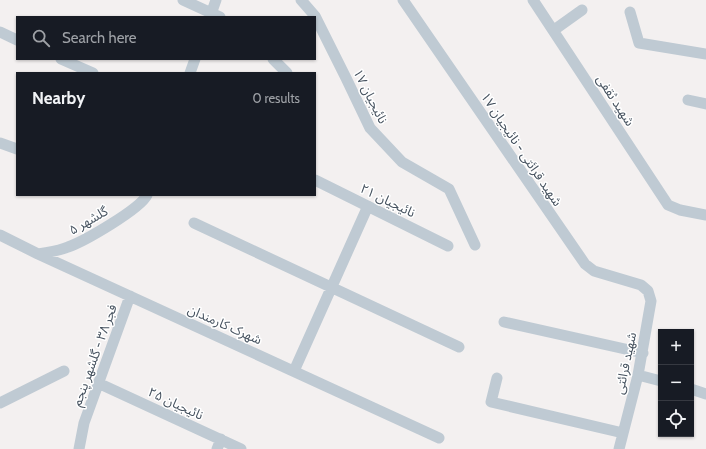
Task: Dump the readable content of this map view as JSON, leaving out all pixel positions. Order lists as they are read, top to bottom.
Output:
{
  "streets": {
    "street": [
      "نائیجیان ۱۷",
      "شهید ثقفی",
      "شهید قرائتی - نائیجیان ۱۷",
      "نائیجیان ۲۱",
      "گلشهر ۵",
      "شهرک کارمندان",
      "فجر ۳۸ - گلشهر پنجم",
      "شهید قرائتی",
      "نائیجیان ۲۵"
    ]
  },
  "crossings": [
    ["شهید قرائتی - نائیجیان ۱۷", "شهید قرائتی"],
    ["گلشهر ۵", "شهرک کارمندان"],
    ["شهرک کارمندان", "فجر ۳۸ - گلشهر پنجم"],
    ["فجر ۳۸ - گلشهر پنجم", "نائیجیان ۲۵"]
  ],
  "page": {
    "search": "Search here",
    "heading": ["Nearby", "0 results"],
    "map_buttons": ["+", "−"]
  }
}
